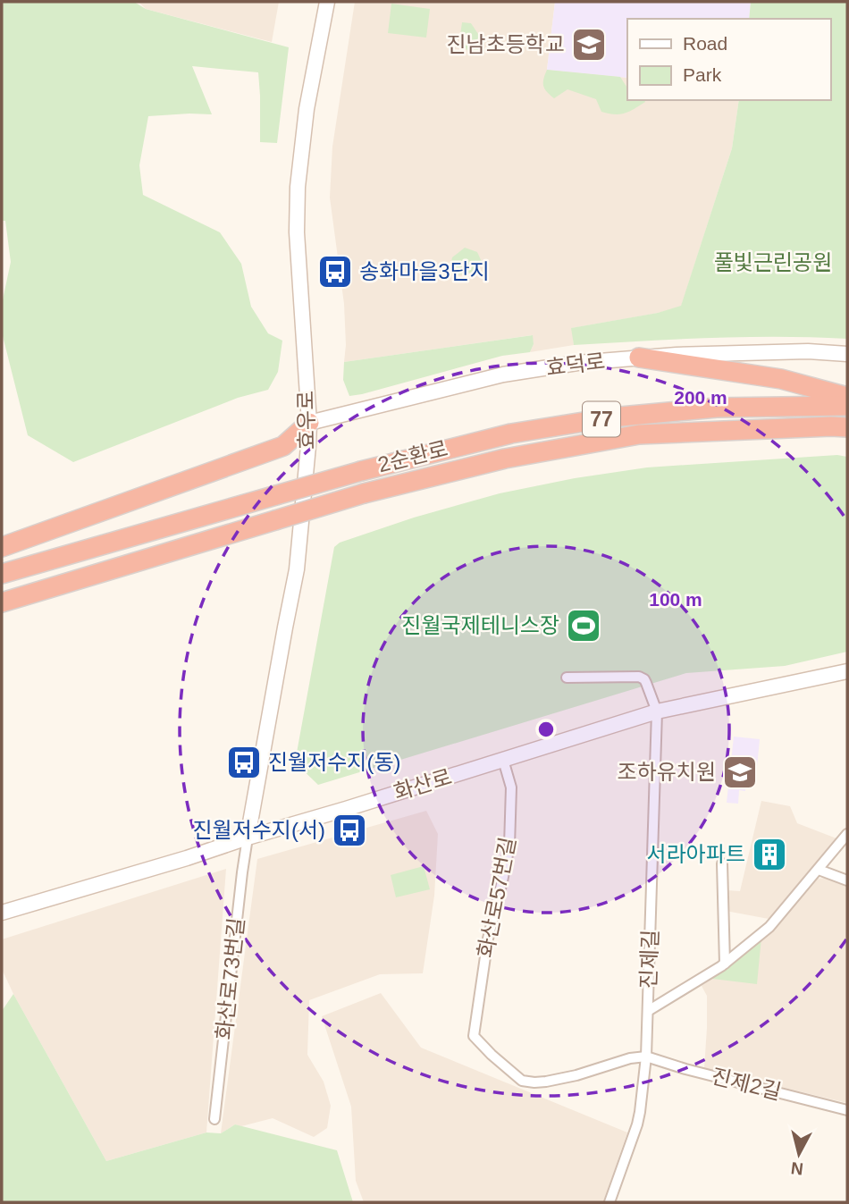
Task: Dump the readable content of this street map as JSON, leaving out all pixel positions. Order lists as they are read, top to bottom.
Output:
{
  "streets": {
    "highway": ["77", "2순환로"],
    "main road": ["효덕로", "효우로", "화산로"],
    "street": [
      "화산로57번길",
      "진제길",
      "화산로73번길",
      "진제2길"
    ]
  },
  "crossings": [
    ["효덕로", "효우로"],
    ["효우로", "화산로"],
    ["효우로", "화산로73번길"],
    ["화산로", "화산로57번길"],
    ["화산로", "진제길"],
    ["화산로", "화산로73번길"],
    ["화산로57번길", "진제길"],
    ["화산로57번길", "진제2길"],
    ["진제길", "진제2길"]
  ],
  "parks": ["풀빛근린공원"],
  "places": {
    "school or university": ["진남초등학교", "조하유치원"],
    "bus stop": ["송화마을3단지", "진월저수지(동)", "진월저수지(서)"],
    "sports": ["진월국제테니스장"],
    "building": ["서라아파트"]
  },
  "legend": ["Road", "Park"],
  "north": "bottom",
  "rings": ["200 m", "100 m"]
}
